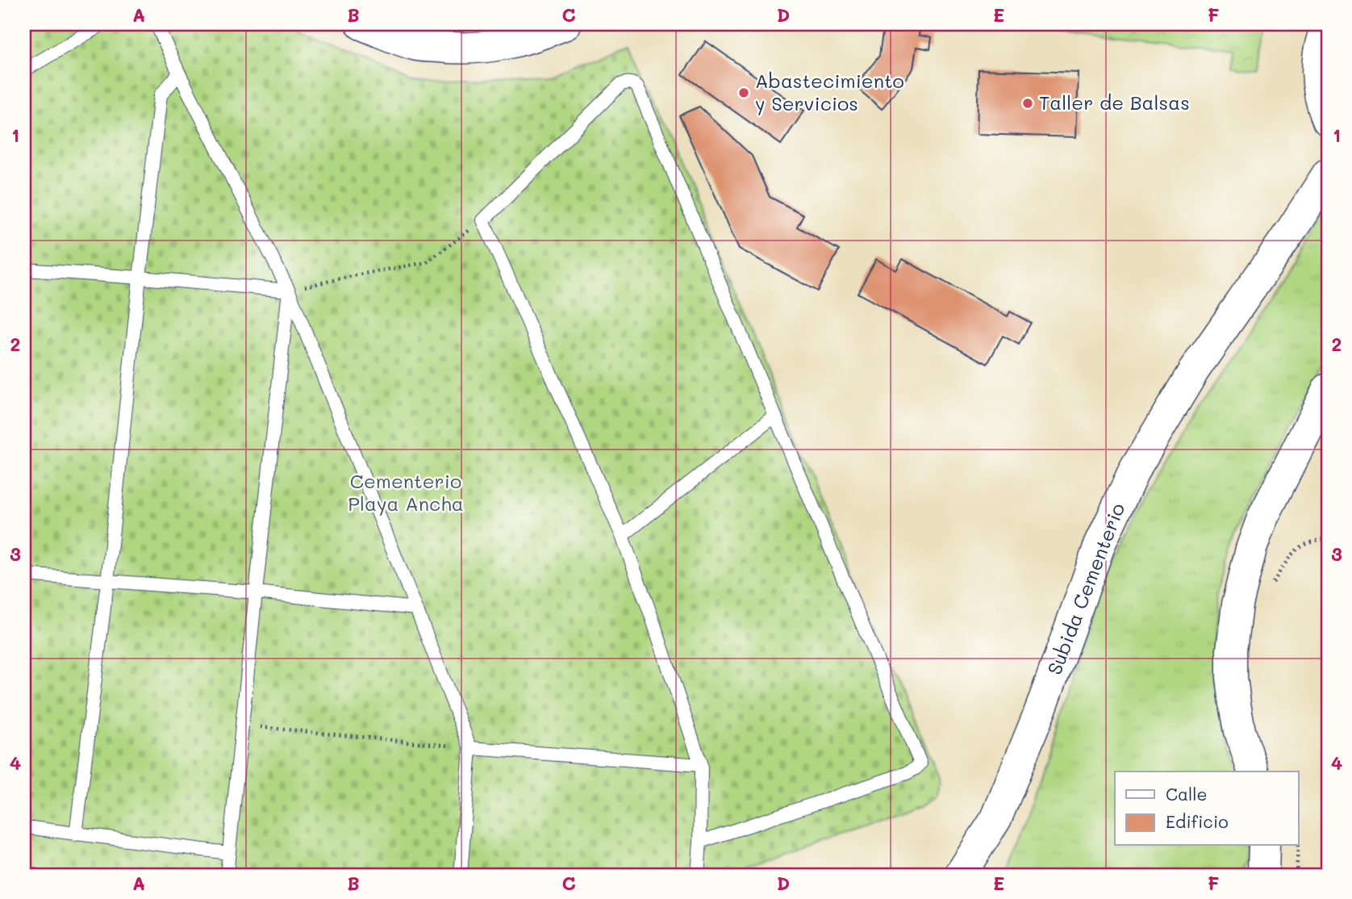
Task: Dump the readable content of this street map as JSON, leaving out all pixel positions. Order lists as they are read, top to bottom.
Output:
{
  "streets": {
    "street": ["Subida Cementerio"]
  },
  "parks": ["Cementerio Playa Ancha"],
  "places": ["Abastecimiento y Servicios", "Taller de Balsas"],
  "legend": ["Calle", "Edificio"],
  "grid": {
    "columns": [
      "A",
      "B",
      "C",
      "D",
      "E",
      "F"
    ],
    "rows": [
      "1",
      "2",
      "3",
      "4"
    ]
  }
}
